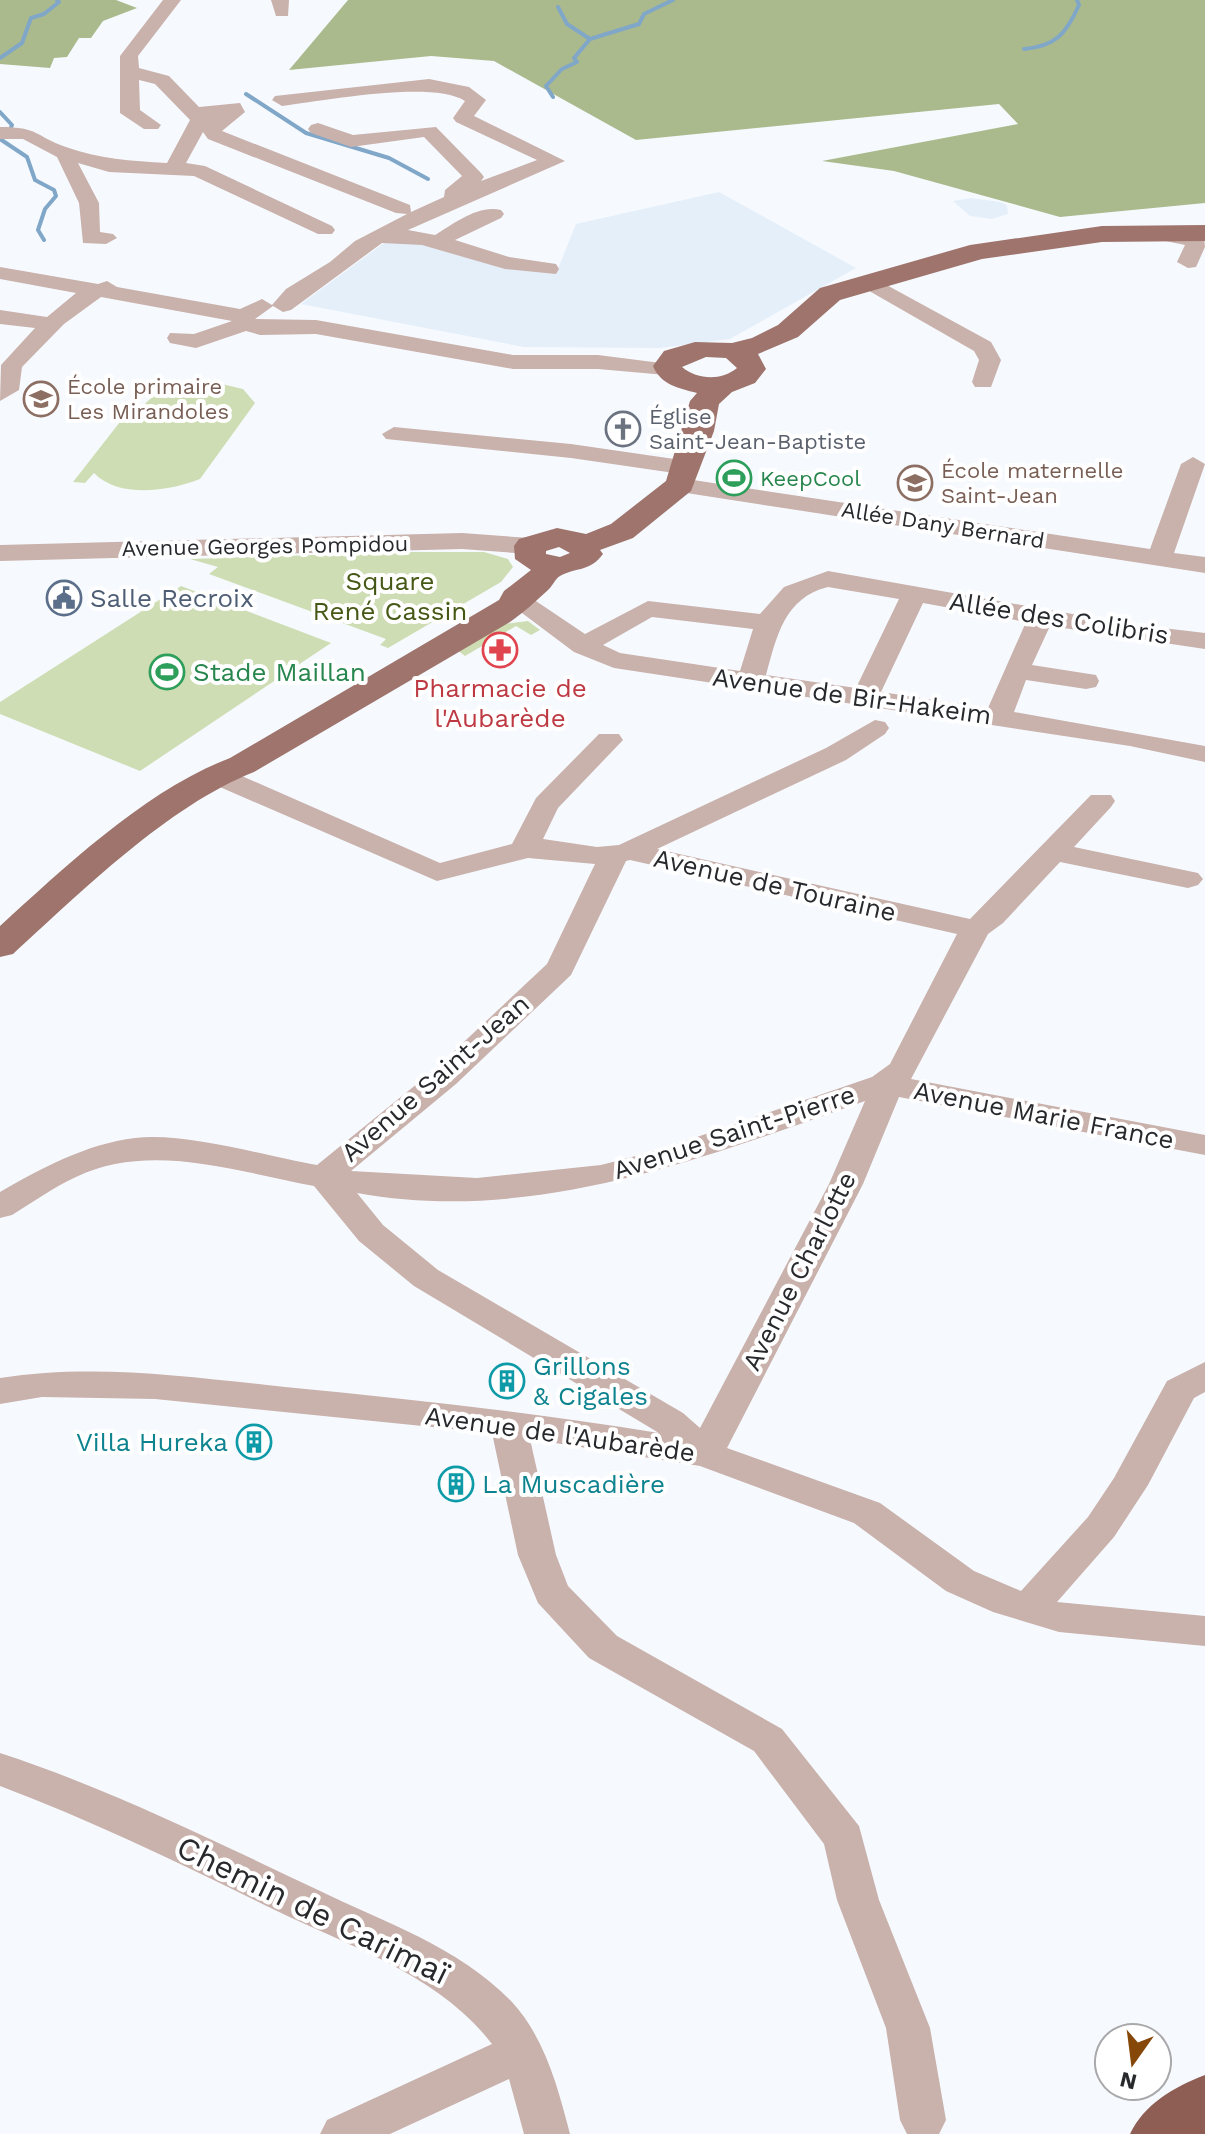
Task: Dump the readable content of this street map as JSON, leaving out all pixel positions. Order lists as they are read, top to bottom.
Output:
{
  "streets": {
    "street": [
      "Allée Dany Bernard",
      "Avenue Georges Pompidou",
      "Allée des Colibris",
      "Avenue de Bir-Hakeim",
      "Avenue de Touraine",
      "Avenue Saint-Jean",
      "Avenue Marie France",
      "Avenue Saint-Pierre",
      "Avenue Charlotte",
      "Avenue de l'Aubarède",
      "Chemin de Carimaï"
    ]
  },
  "crossings": [
    ["Allée des Colibris", "Avenue de Bir-Hakeim"],
    ["Avenue de Touraine", "Avenue Saint-Jean"],
    ["Avenue de Touraine", "Avenue Saint-Pierre"],
    ["Avenue Saint-Jean", "Avenue Saint-Pierre"],
    ["Avenue Saint-Jean", "Avenue Charlotte"],
    ["Avenue Saint-Jean", "Avenue de l'Aubarède"],
    ["Avenue Marie France", "Avenue Saint-Pierre"],
    ["Avenue Marie France", "Avenue Charlotte"],
    ["Avenue Saint-Pierre", "Avenue Charlotte"],
    ["Avenue Charlotte", "Avenue de l'Aubarède"]
  ],
  "parks": ["Square René Cassin"],
  "places": {
    "school or university": ["École primaire Les Mirandoles", "École maternelle Saint-Jean"],
    "church": ["Église Saint-Jean-Baptiste"],
    "sports": ["KeepCool", "Stade Maillan"],
    "public building": ["Salle Recroix"],
    "pharmacy": ["Pharmacie de l'Aubarède"],
    "building": ["Grillons & Cigales", "Villa Hureka", "La Muscadière"]
  },
  "north": "bottom"
}
